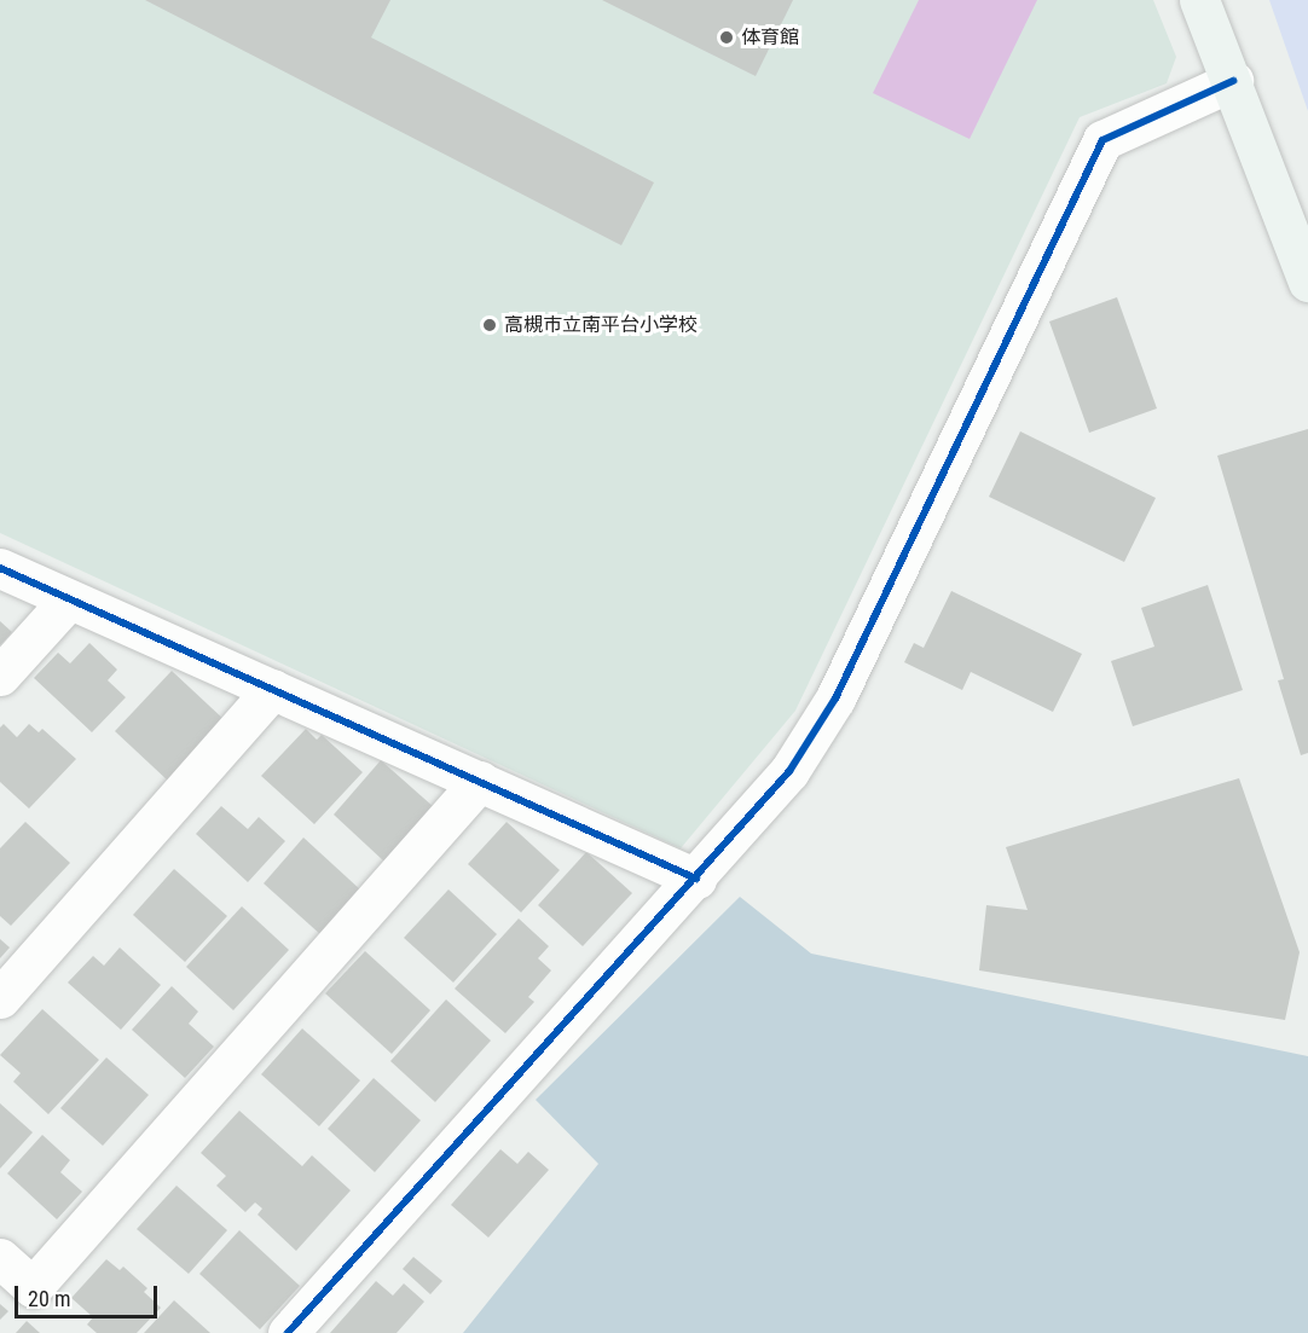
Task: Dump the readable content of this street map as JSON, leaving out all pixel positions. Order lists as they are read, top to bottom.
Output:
{
  "places": ["体育館", "高槻市立南平台小学校"],
  "scale_bar": "20 m"
}
